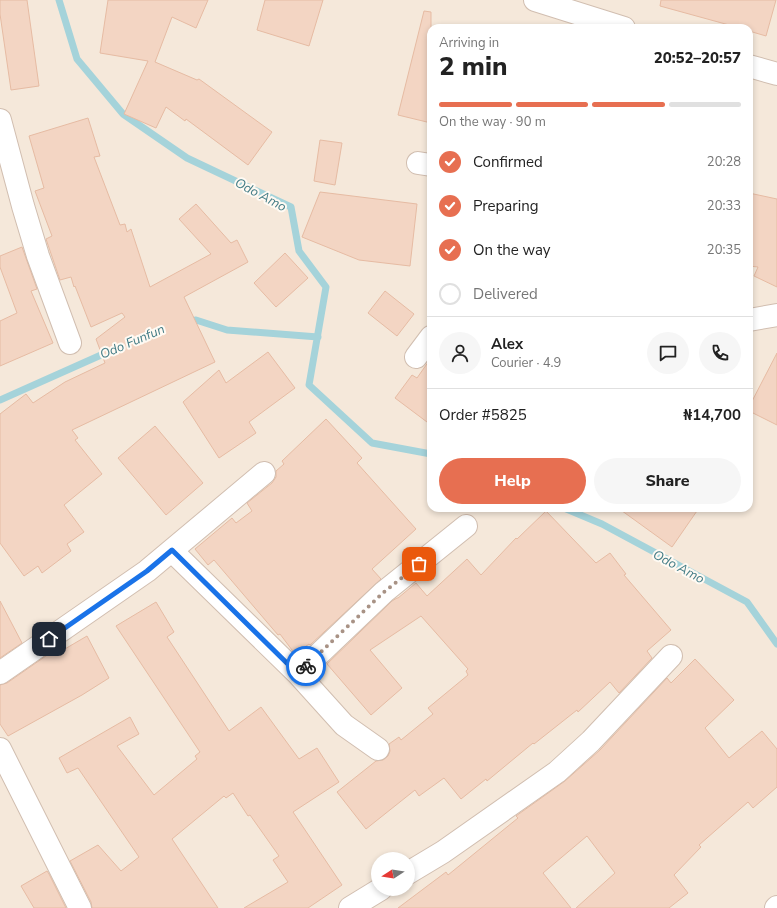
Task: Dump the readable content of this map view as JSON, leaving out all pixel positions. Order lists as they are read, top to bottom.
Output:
{
  "water": ["Odo Amo", "Odo Funfun"],
  "north": "left",
  "page": {
    "heading": ["2 min", "Arriving in", "20:52–20:57"],
    "panel": [
      "Alex",
      "Courier · 4.9",
      "Order #5825",
      "₦14,700"
    ],
    "bar": "On the way · 90 m",
    "list": [
      ["Confirmed", "20:28"],
      ["Preparing", "20:33"],
      ["On the way", "20:35"],
      "Delivered"
    ],
    "buttons": ["Help", "Share"]
  }
}
